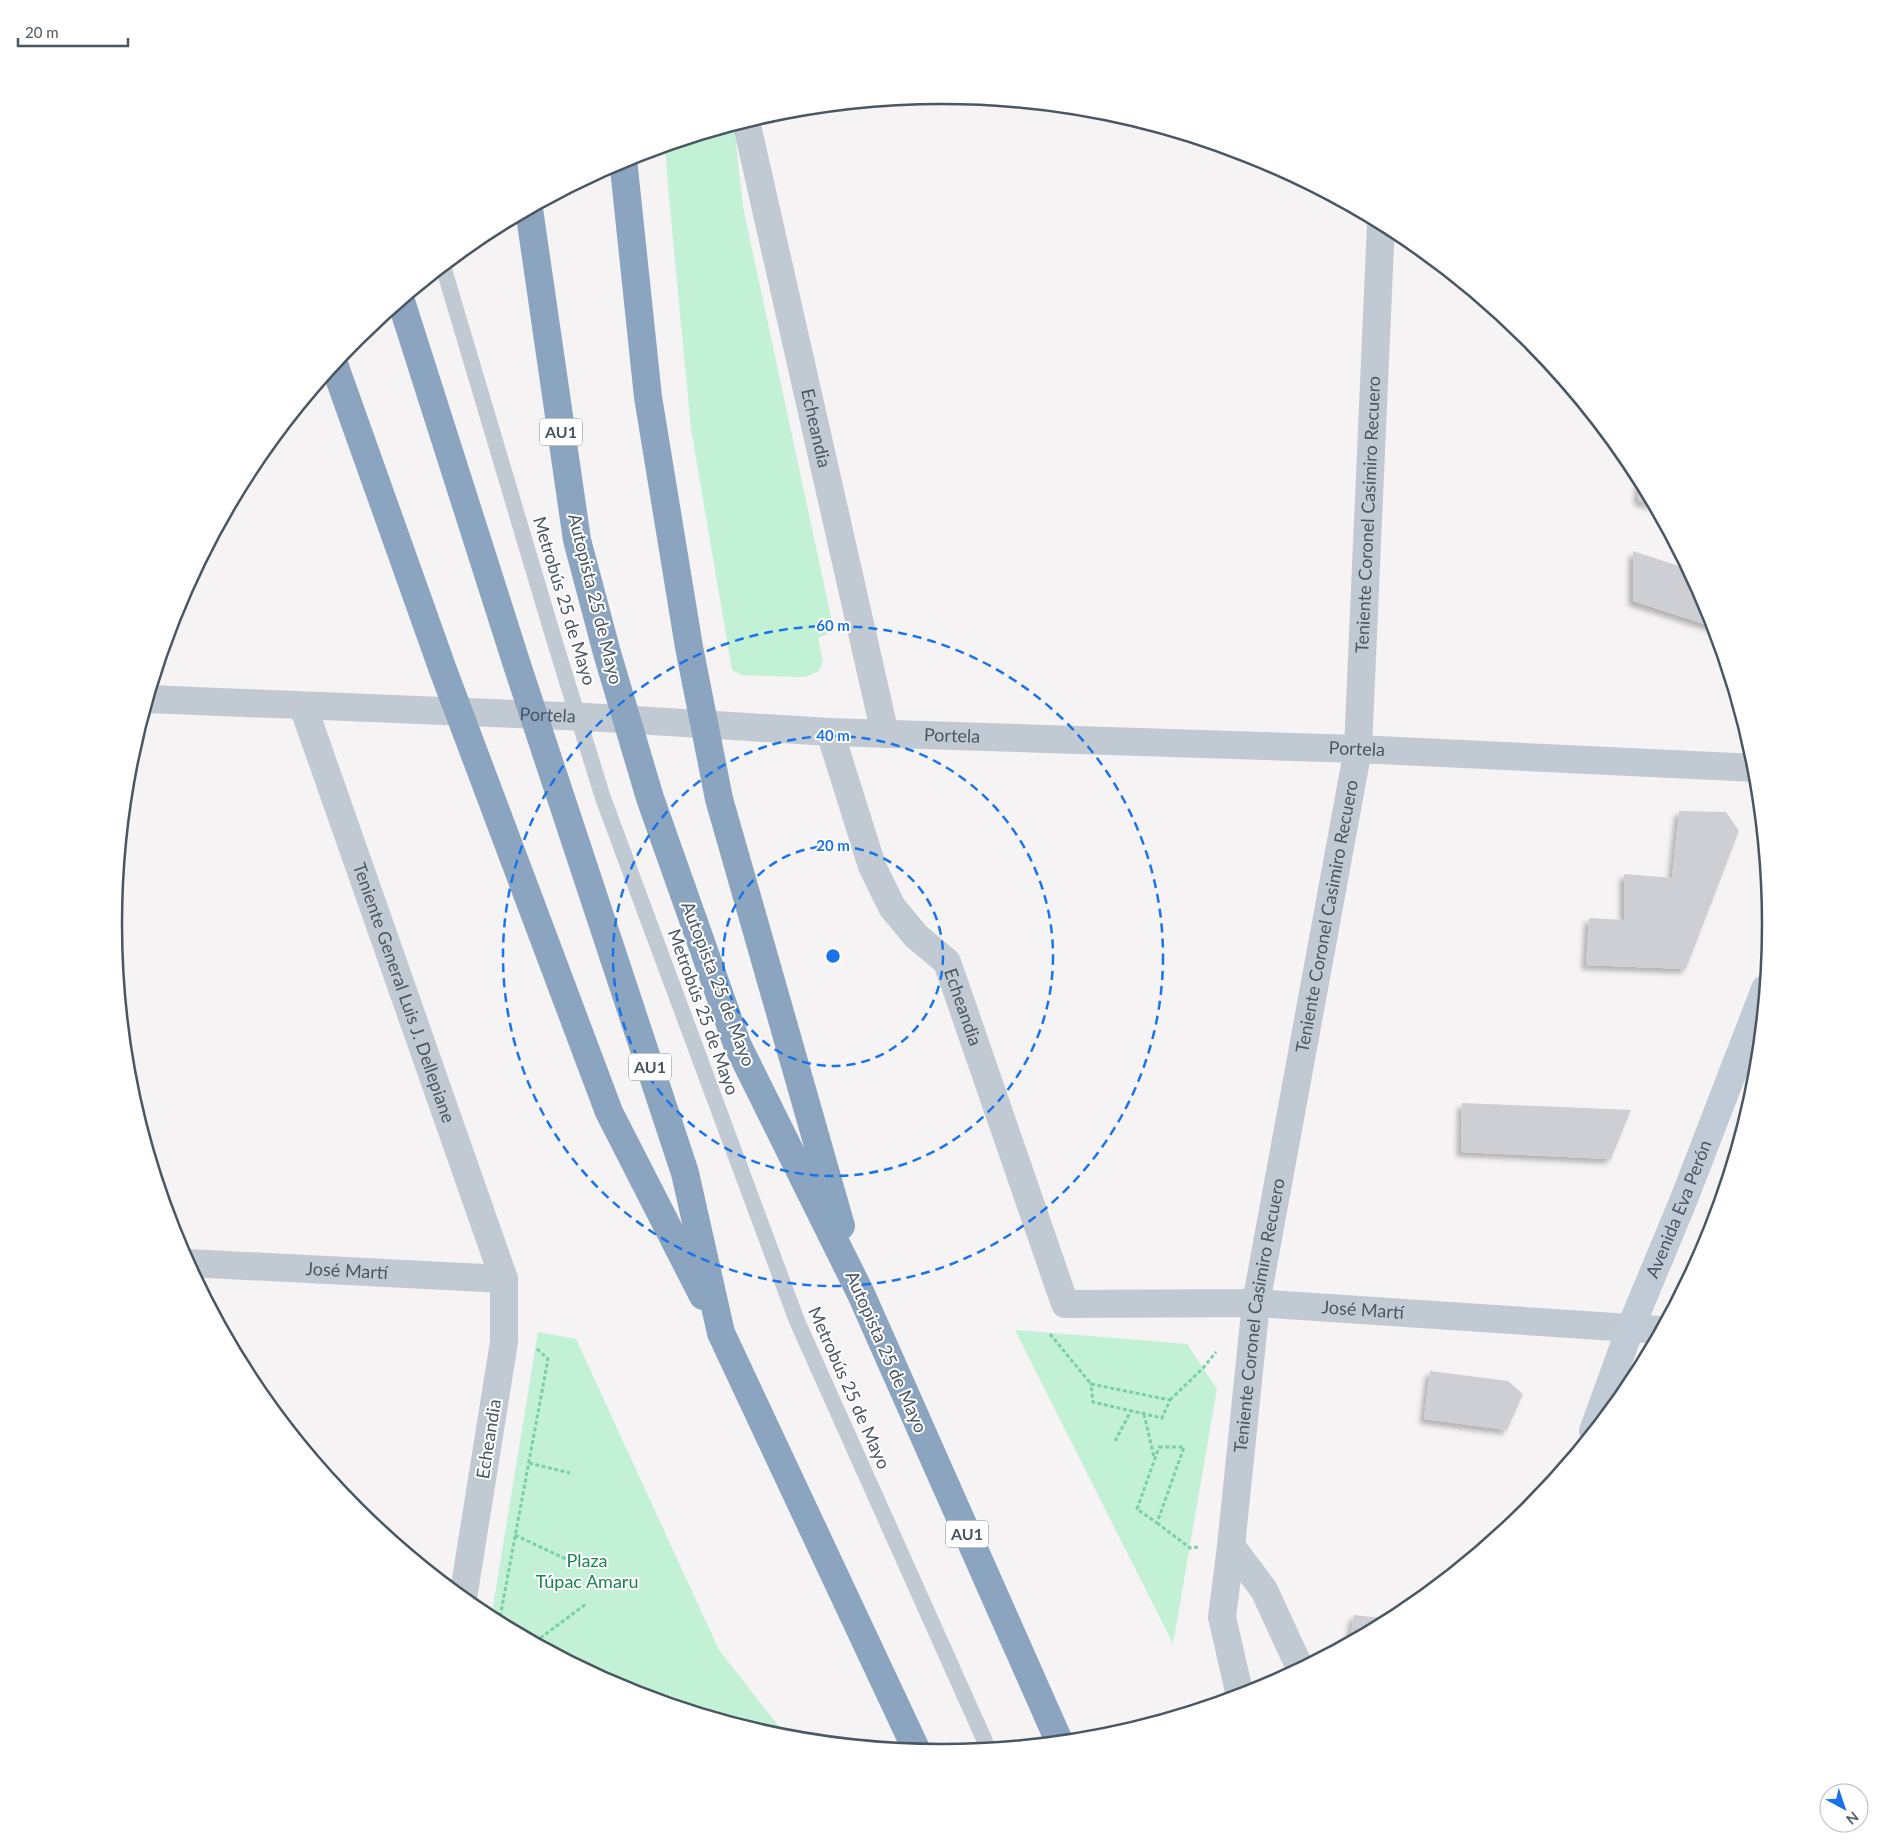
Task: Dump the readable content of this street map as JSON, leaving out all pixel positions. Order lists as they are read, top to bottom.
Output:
{
  "streets": {
    "highway": ["AU1", "Autopista 25 de Mayo"],
    "main road": ["Avenida Eva Perón"],
    "street": [
      "Echeandia",
      "Teniente Coronel Casimiro Recuero",
      "Portela",
      "Teniente General Luis J. Dellepiane",
      "José Martí"
    ],
    "lane": ["Metrobús 25 de Mayo"]
  },
  "crossings": [
    ["Echeandia", "Portela"],
    ["Echeandia", "Teniente General Luis J. Dellepiane"],
    ["Echeandia", "José Martí"],
    ["Teniente Coronel Casimiro Recuero", "Portela"],
    ["Teniente Coronel Casimiro Recuero", "José Martí"],
    ["Portela", "Teniente General Luis J. Dellepiane"],
    ["Teniente General Luis J. Dellepiane", "José Martí"],
    ["Avenida Eva Perón", "José Martí"]
  ],
  "parks": ["Plaza Túpac Amaru"],
  "scale_bar": "20 m",
  "north": "bottom right",
  "rings": ["60 m", "40 m", "20 m"]
}
